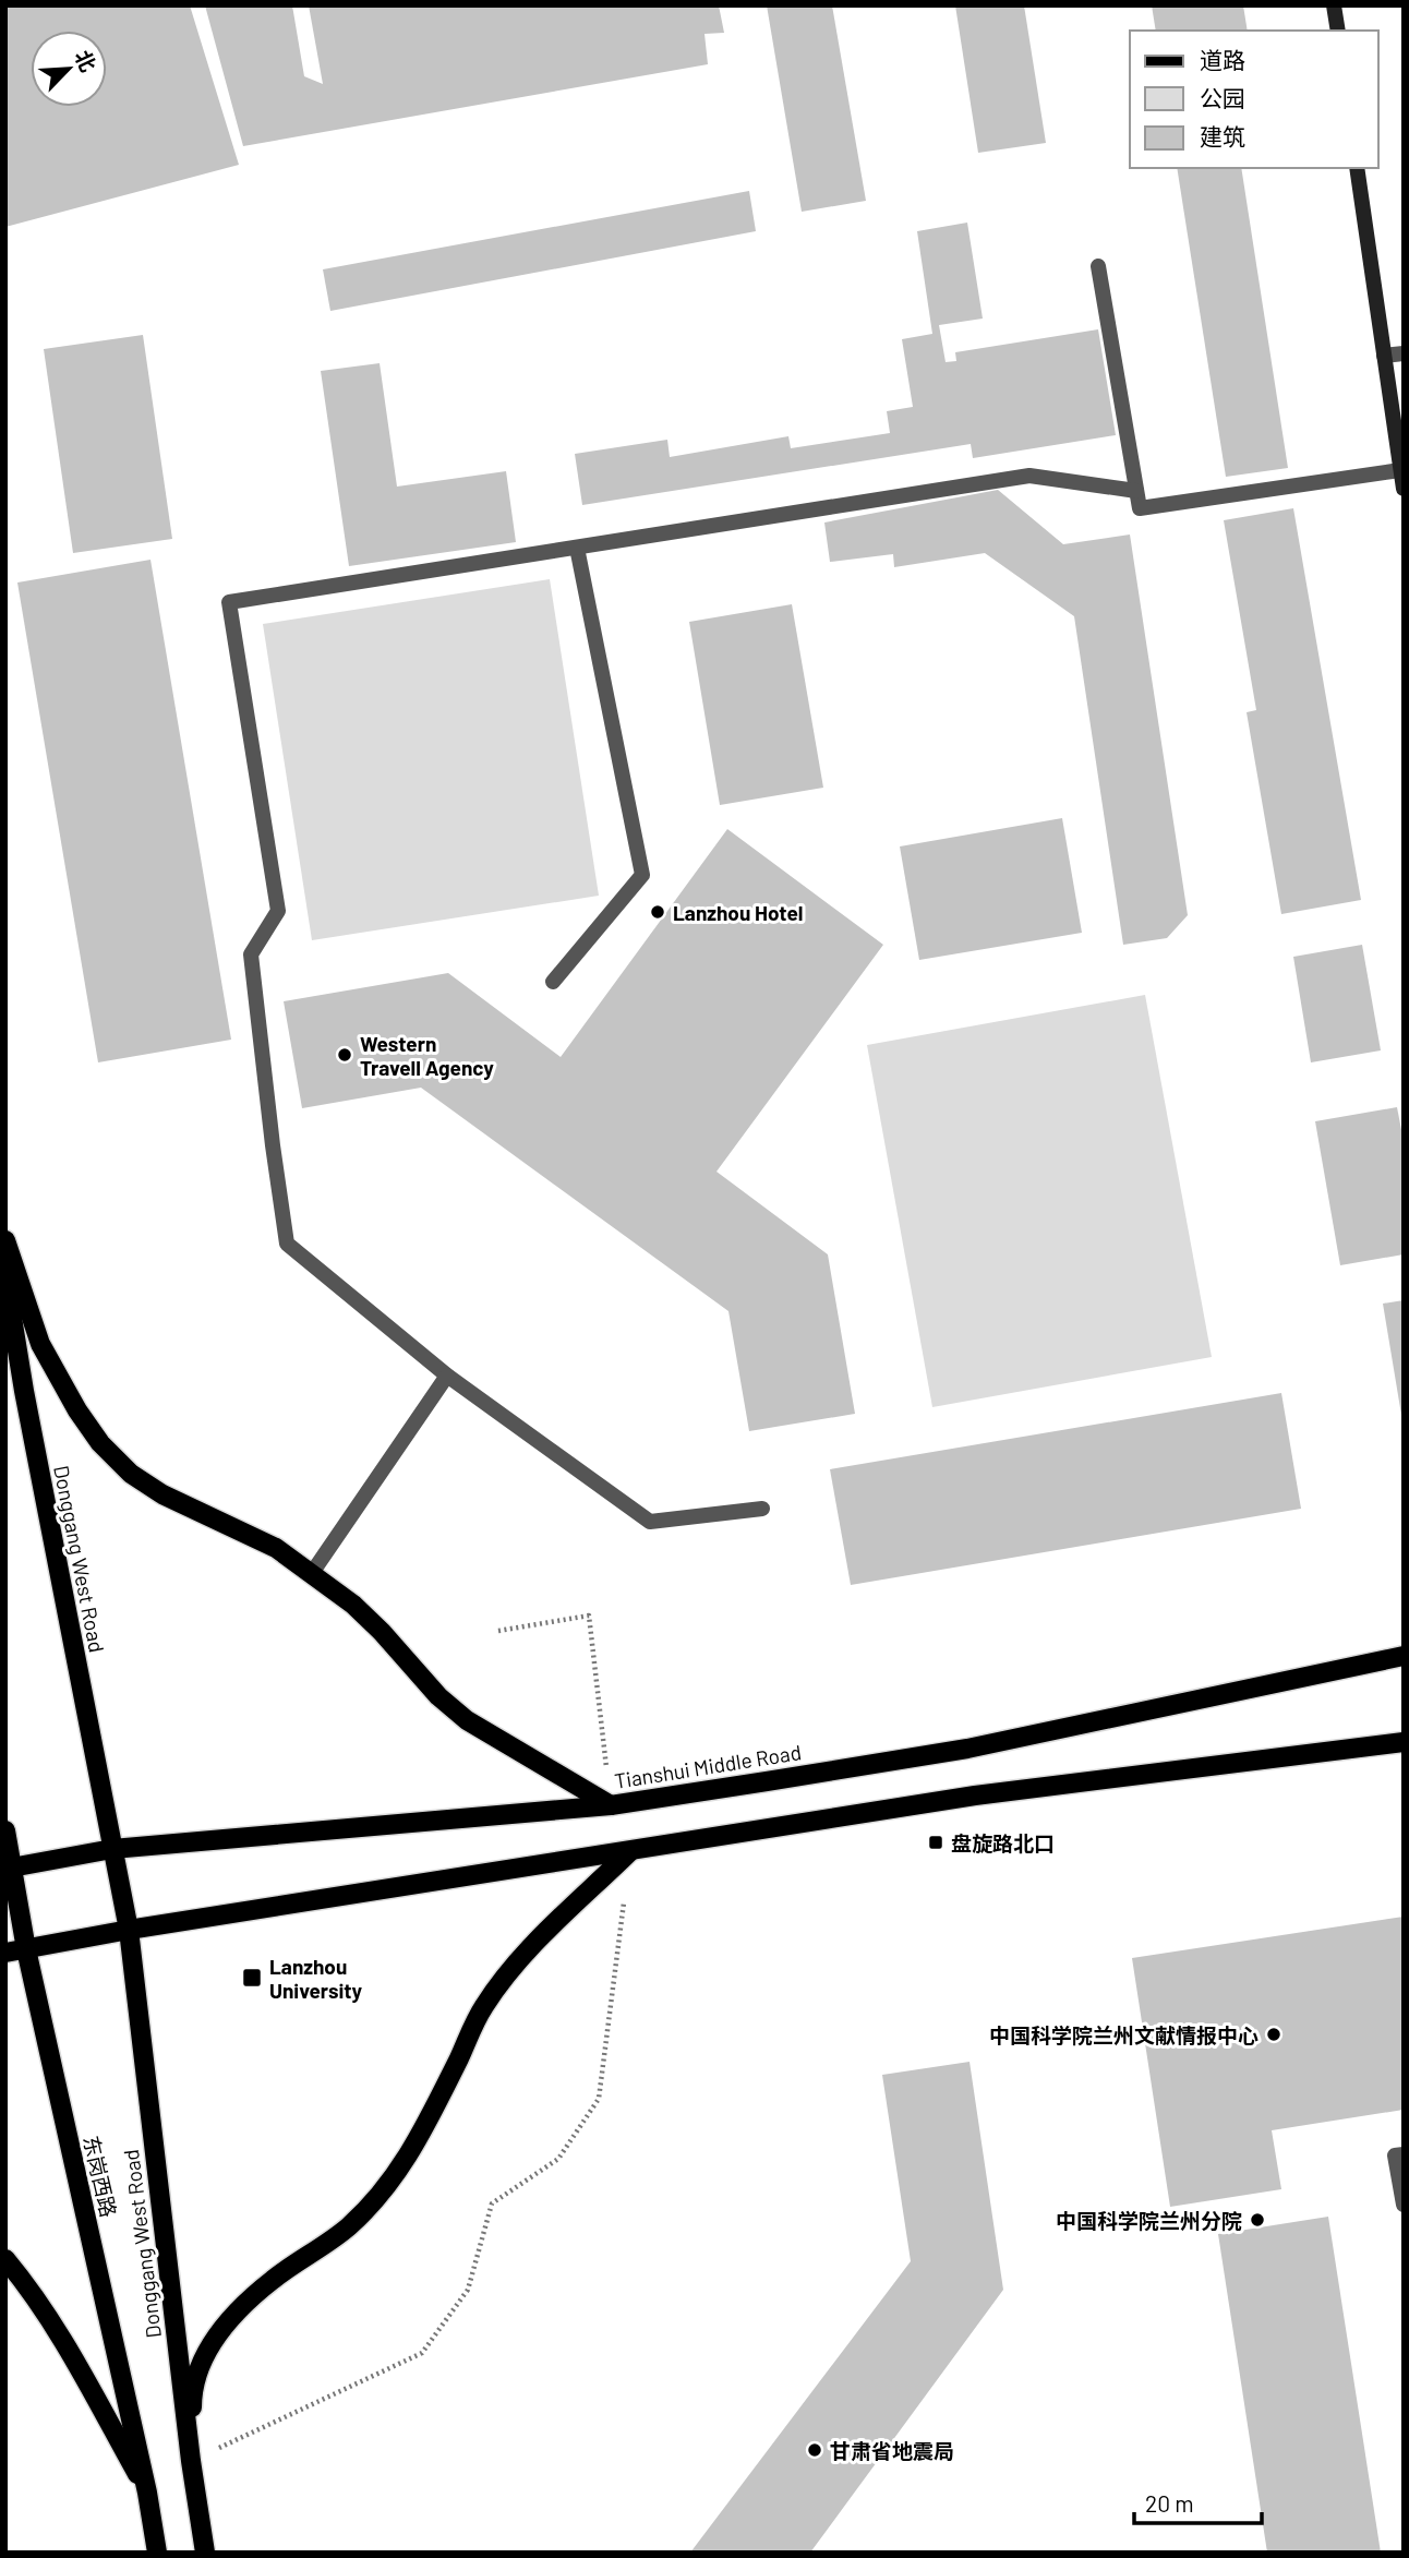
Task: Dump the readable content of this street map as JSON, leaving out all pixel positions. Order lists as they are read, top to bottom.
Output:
{
  "streets": {
    "main road": ["Donggang West Road", "Tianshui Middle Road", "东岗西路"]
  },
  "crossings": [
    ["Donggang West Road", "Tianshui Middle Road"],
    ["Tianshui Middle Road", "东岗西路"]
  ],
  "places": {
    "other": [
      "Lanzhou Hotel",
      "Western Travell Agency",
      "中国科学院兰州文献情报中心",
      "中国科学院兰州分院",
      "甘肃省地震局"
    ],
    "transit": ["盘旋路北口", "Lanzhou University"]
  },
  "legend": ["道路", "公园", "建筑"],
  "scale_bar": "20 m",
  "north": "top right"
}
